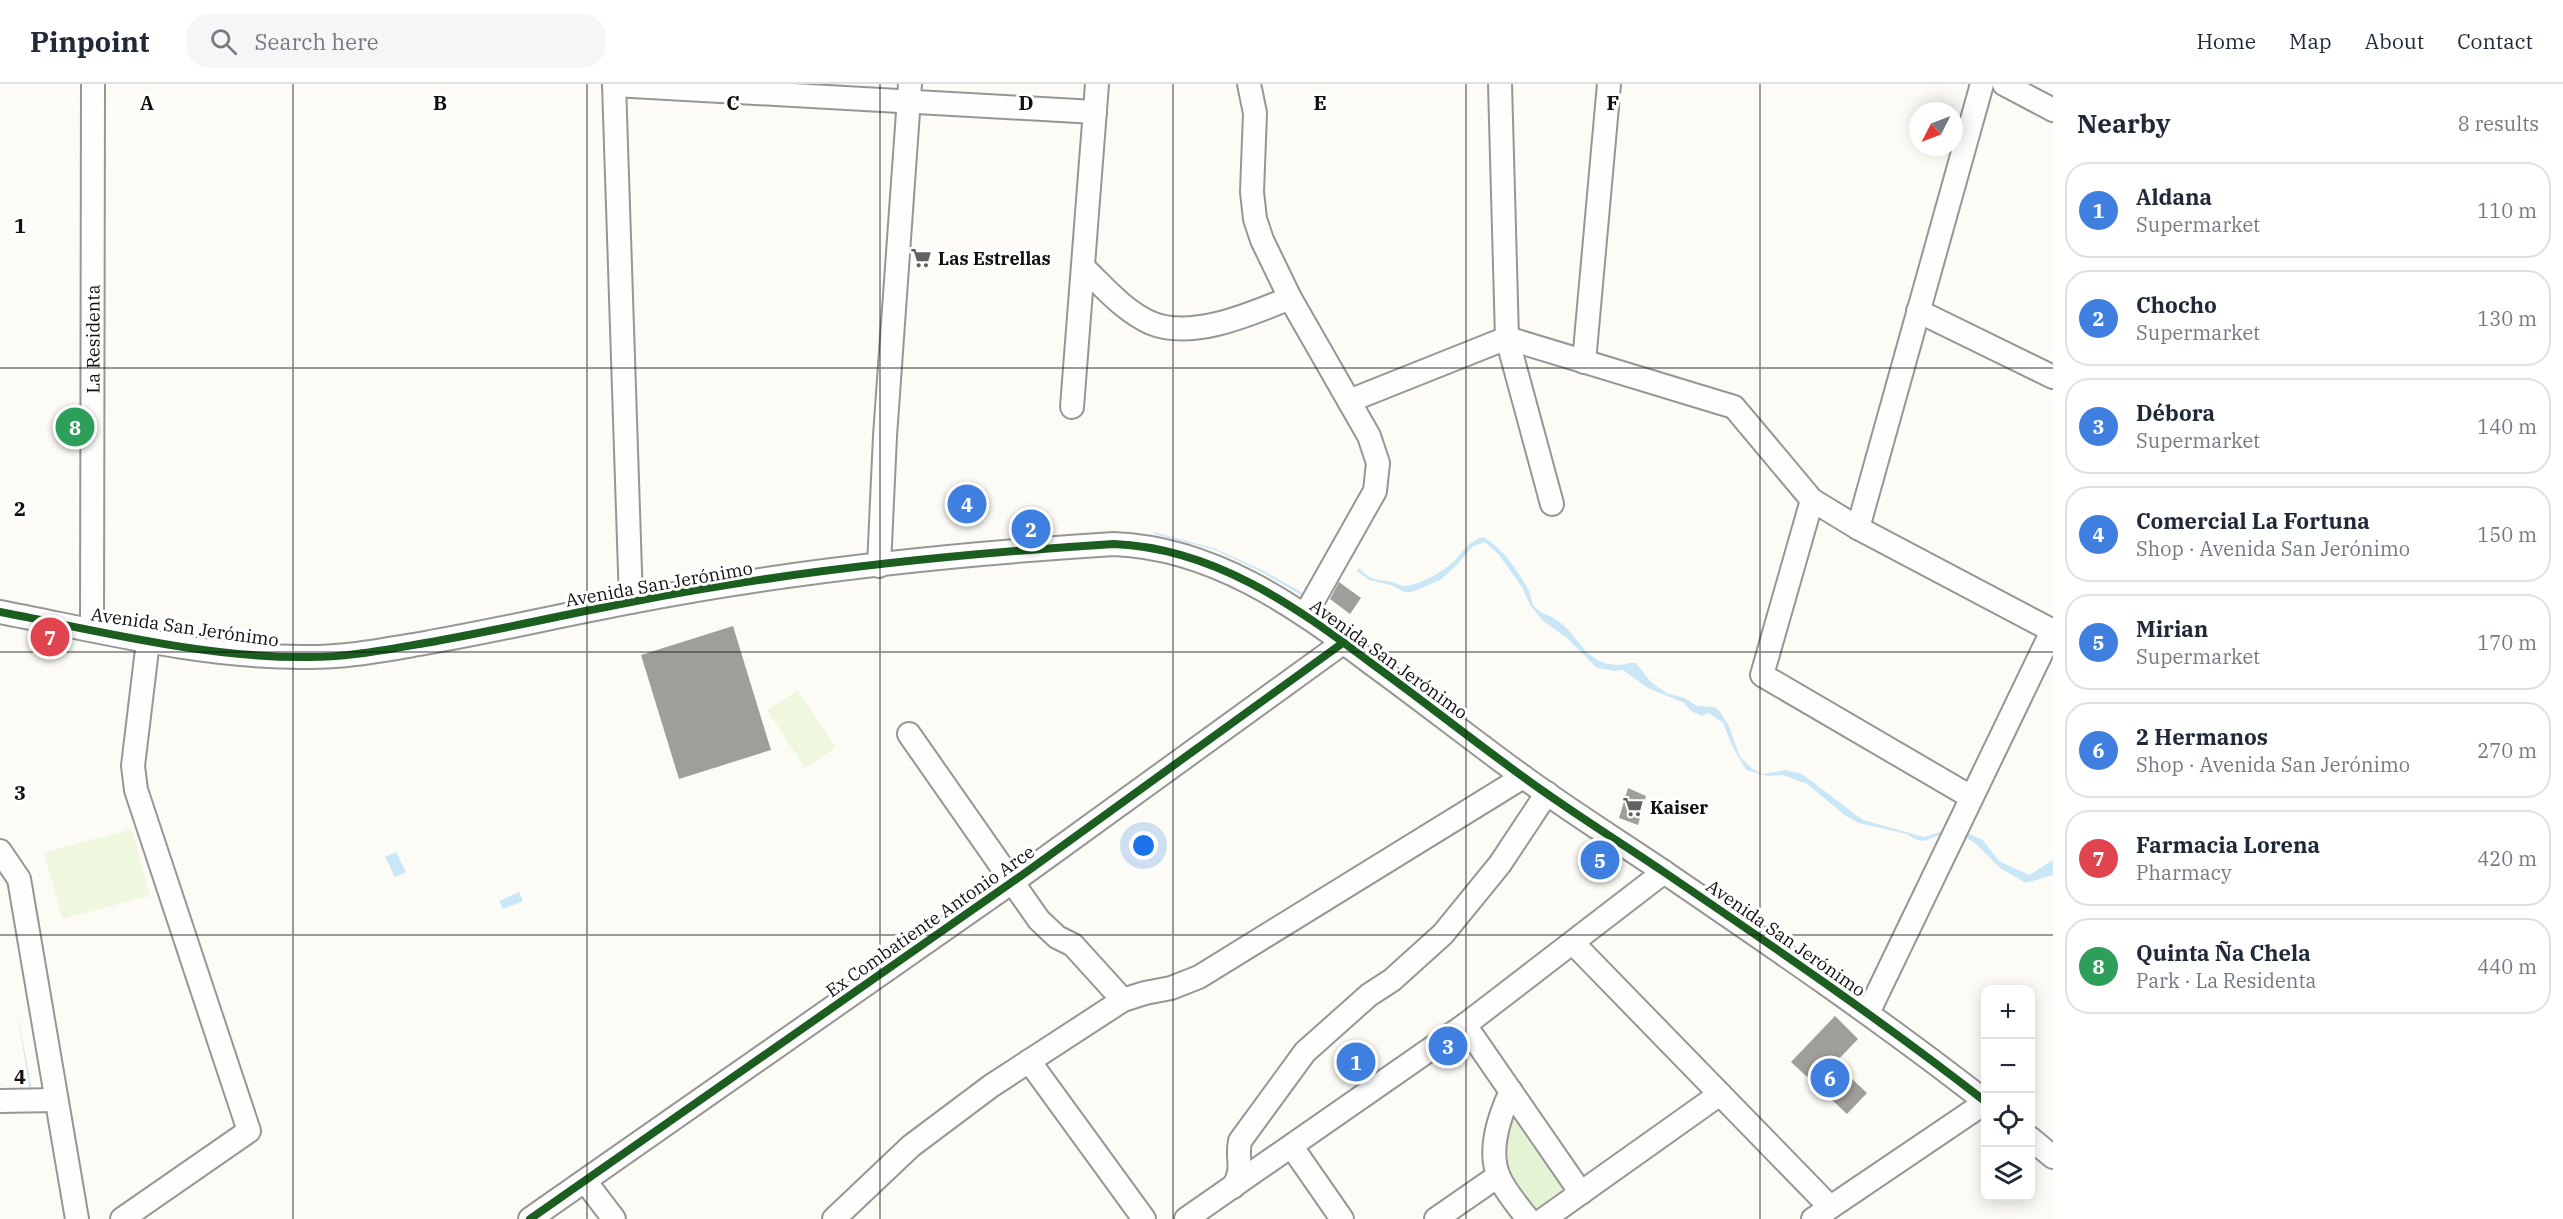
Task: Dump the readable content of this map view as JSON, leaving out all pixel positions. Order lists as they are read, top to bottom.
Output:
{
  "streets": {
    "street": ["La Residenta", "Avenida San Jerónimo", "Ex Combatiente Antonio Arce"]
  },
  "crossings": [
    ["La Residenta", "Avenida San Jerónimo"],
    ["Avenida San Jerónimo", "Ex Combatiente Antonio Arce"]
  ],
  "places": {
    "supermarket": ["Las Estrellas", "Kaiser"]
  },
  "north": "bottom left",
  "page": {
    "header": "Pinpoint",
    "search": "Search here",
    "nav": [
      "Home",
      "Map",
      "About",
      "Contact"
    ],
    "heading": ["Nearby", "8 results"],
    "list": [
      {
        "mark": "1",
        "name": "Aldana",
        "note": "Supermarket",
        "value": "110 m"
      },
      {
        "mark": "2",
        "name": "Chocho",
        "note": "Supermarket",
        "value": "130 m"
      },
      {
        "mark": "3",
        "name": "Débora",
        "note": "Supermarket",
        "value": "140 m"
      },
      {
        "mark": "4",
        "name": "Comercial La Fortuna",
        "note": "Shop · Avenida San Jerónimo",
        "value": "150 m"
      },
      {
        "mark": "5",
        "name": "Mirian",
        "note": "Supermarket",
        "value": "170 m"
      },
      {
        "mark": "6",
        "name": "2 Hermanos",
        "note": "Shop · Avenida San Jerónimo",
        "value": "270 m"
      },
      {
        "mark": "7",
        "name": "Farmacia Lorena",
        "note": "Pharmacy",
        "value": "420 m"
      },
      {
        "mark": "8",
        "name": "Quinta Ña Chela",
        "note": "Park · La Residenta",
        "value": "440 m"
      }
    ],
    "pins": [
      "8",
      "4",
      "2",
      "7",
      "5",
      "3",
      "1",
      "6"
    ],
    "map_buttons": ["+", "−"]
  },
  "grid": {
    "columns": [
      "A",
      "B",
      "C",
      "D",
      "E",
      "F"
    ],
    "rows": [
      "1",
      "2",
      "3",
      "4"
    ]
  }
}
